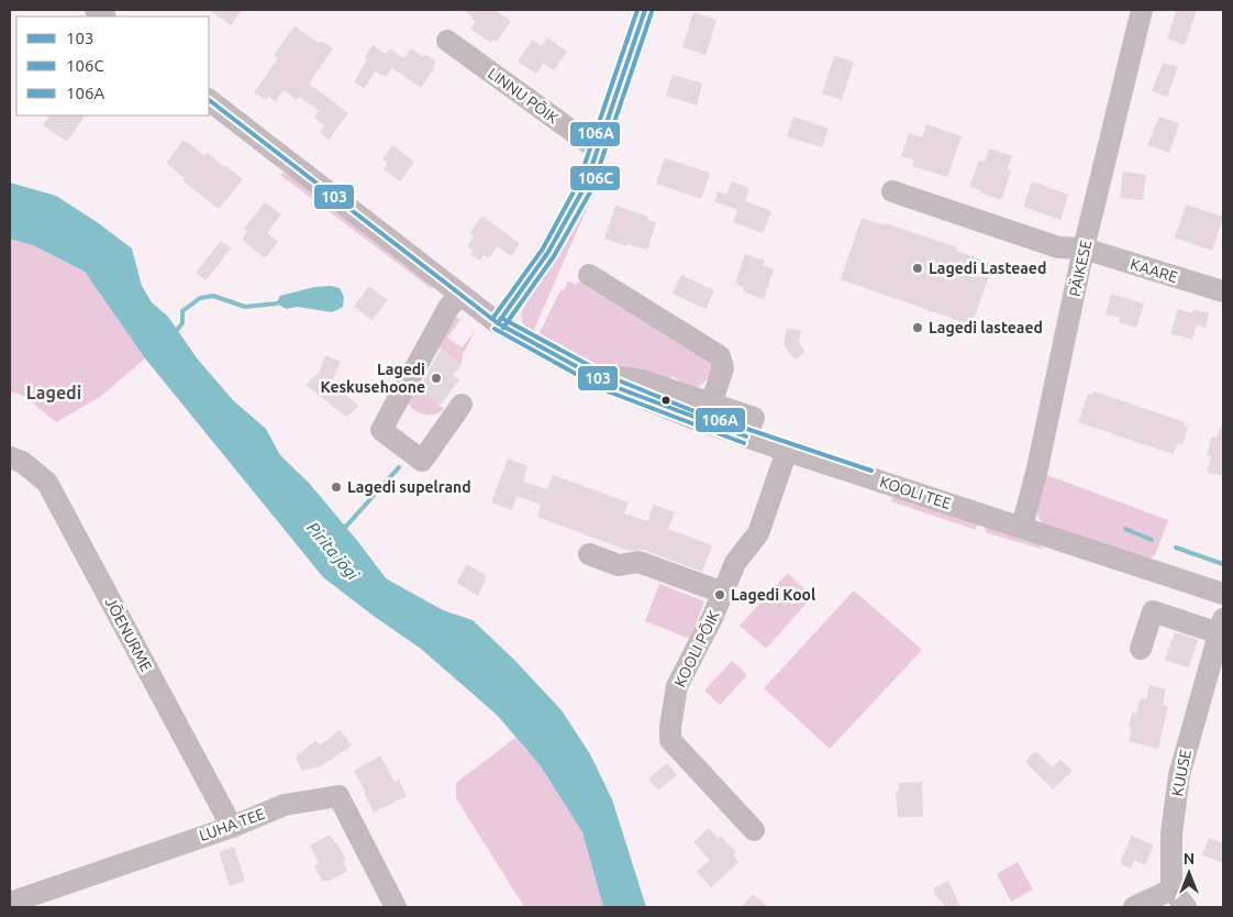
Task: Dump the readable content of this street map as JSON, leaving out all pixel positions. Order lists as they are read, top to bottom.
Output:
{
  "streets": {
    "street": [
      "LINNU PÕIK",
      "PÄIKESE",
      "KAARE",
      "KOOLI TEE",
      "JÕENURME",
      "KOOLI PÕIK",
      "KUUSE",
      "LUHA TEE"
    ]
  },
  "crossings": [
    ["PÄIKESE", "KAARE"],
    ["PÄIKESE", "KOOLI TEE"],
    ["KOOLI TEE", "KOOLI PÕIK"],
    ["JÕENURME", "LUHA TEE"]
  ],
  "districts": ["Lagedi"],
  "water": ["Pirita jõgi"],
  "places": [
    "Lagedi Lasteaed",
    "Lagedi lasteaed",
    "Lagedi Keskusehoone",
    "Lagedi supelrand",
    "Lagedi Kool"
  ],
  "lines": ["transit line 103", "transit line 106A", "transit line 106C"],
  "legend": ["103", "106C", "106A"],
  "north": "top"
}
